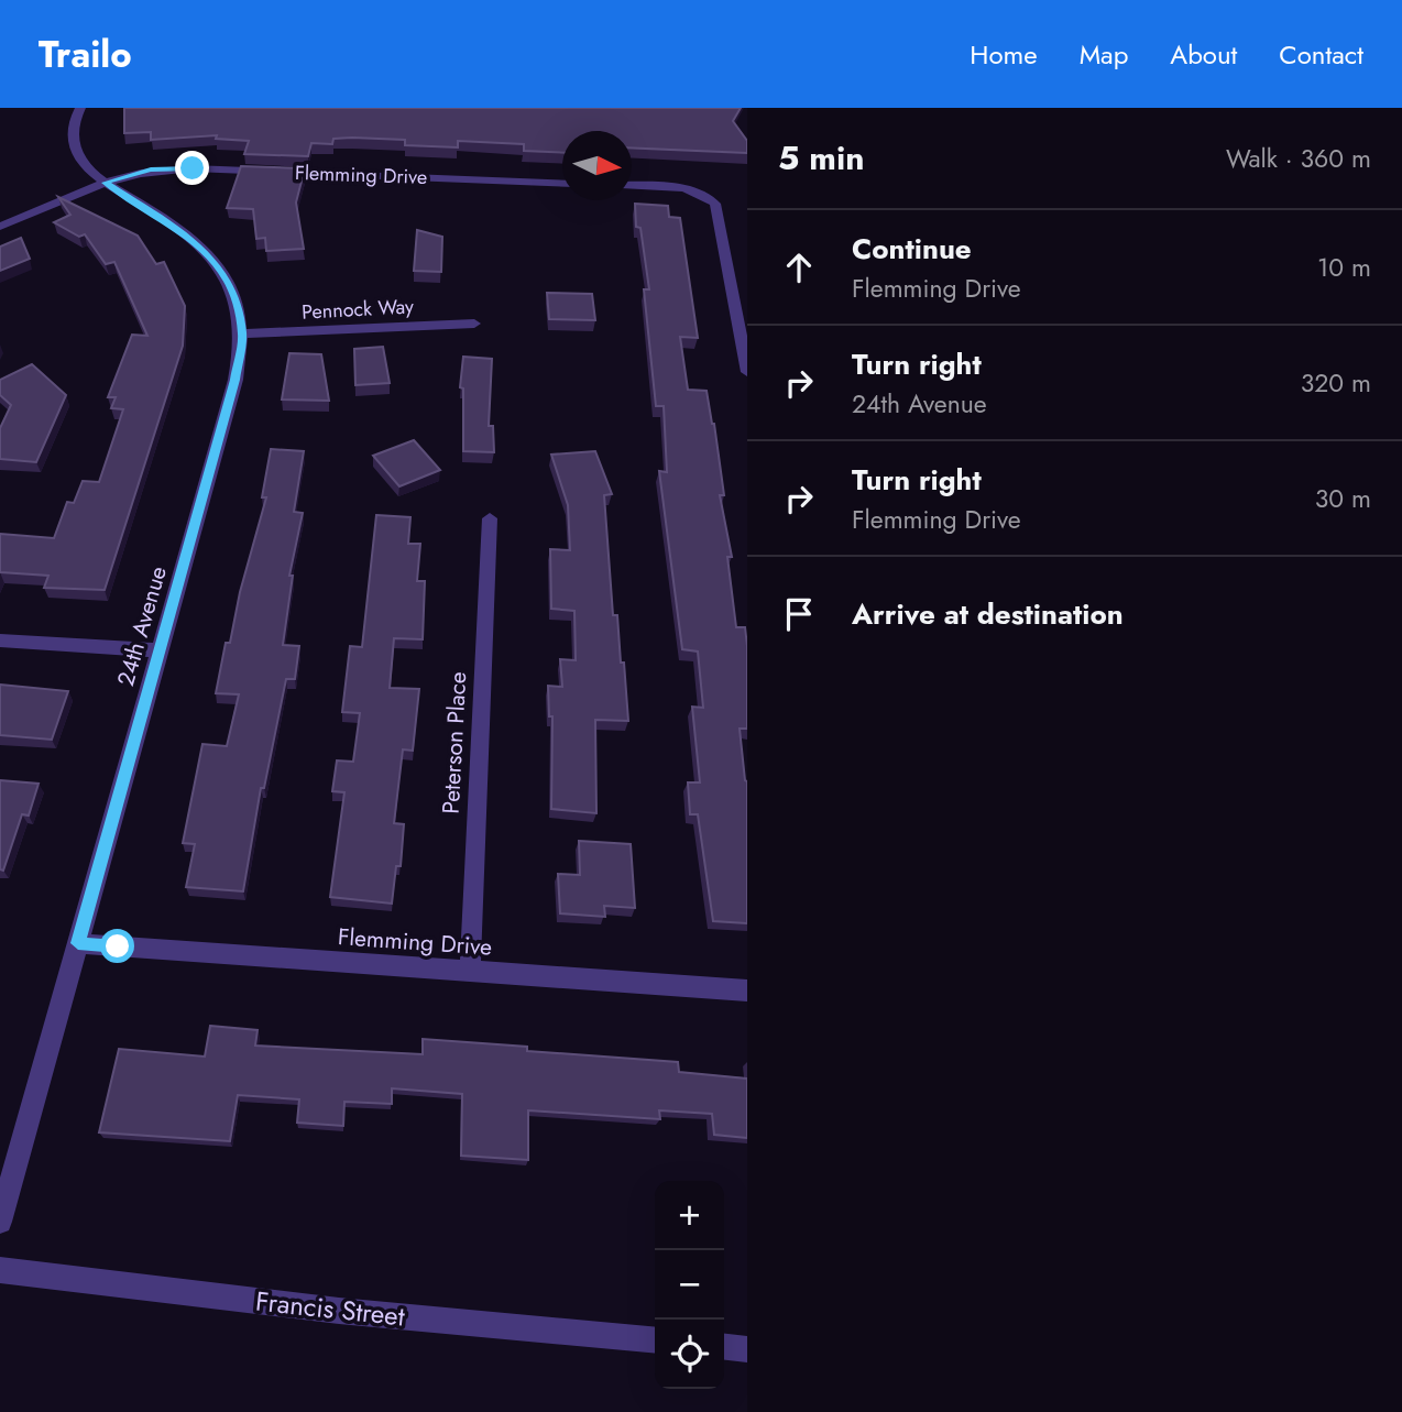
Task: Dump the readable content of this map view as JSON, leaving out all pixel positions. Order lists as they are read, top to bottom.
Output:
{
  "streets": {
    "street": [
      "Flemming Drive",
      "Pennock Way",
      "24th Avenue",
      "Peterson Place",
      "Francis Street"
    ]
  },
  "crossings": [
    ["Flemming Drive", "24th Avenue"],
    ["Flemming Drive", "Peterson Place"],
    ["Pennock Way", "24th Avenue"]
  ],
  "north": "right",
  "page": {
    "header": "Trailo",
    "nav": [
      "Home",
      "Map",
      "About",
      "Contact"
    ],
    "heading": ["5 min", "Walk · 360 m"],
    "list": [
      ["Continue", "Flemming Drive", "10 m"],
      ["Turn right", "24th Avenue", "320 m"],
      ["Turn right", "Flemming Drive", "30 m"],
      "Arrive at destination"
    ],
    "map_buttons": ["+", "−"]
  }
}
